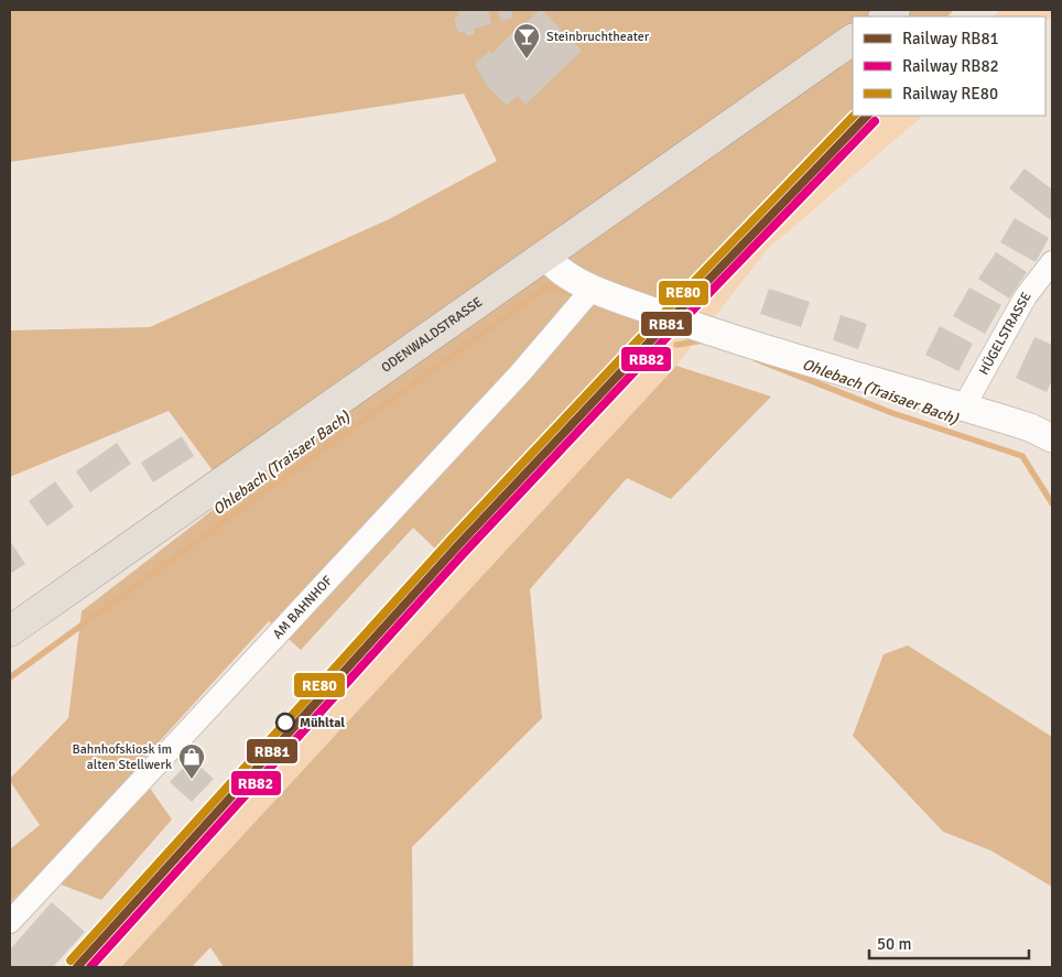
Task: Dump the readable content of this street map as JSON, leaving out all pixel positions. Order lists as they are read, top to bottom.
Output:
{
  "streets": {
    "main road": ["ODENWALDSTRASSE"],
    "street": ["HÜGELSTRASSE", "AM BAHNHOF"]
  },
  "water": ["Ohlebach (Traisaer Bach)"],
  "places": {
    "bar": ["Steinbruchtheater"],
    "other": ["Mühltal"],
    "shop": ["Bahnhofskiosk im alten Stellwerk"]
  },
  "lines": ["rail line RB81", "rail line RE80", "rail line RB82"],
  "legend": ["Railway RB81", "Railway RB82", "Railway RE80"],
  "scale_bar": "50 m"
}
